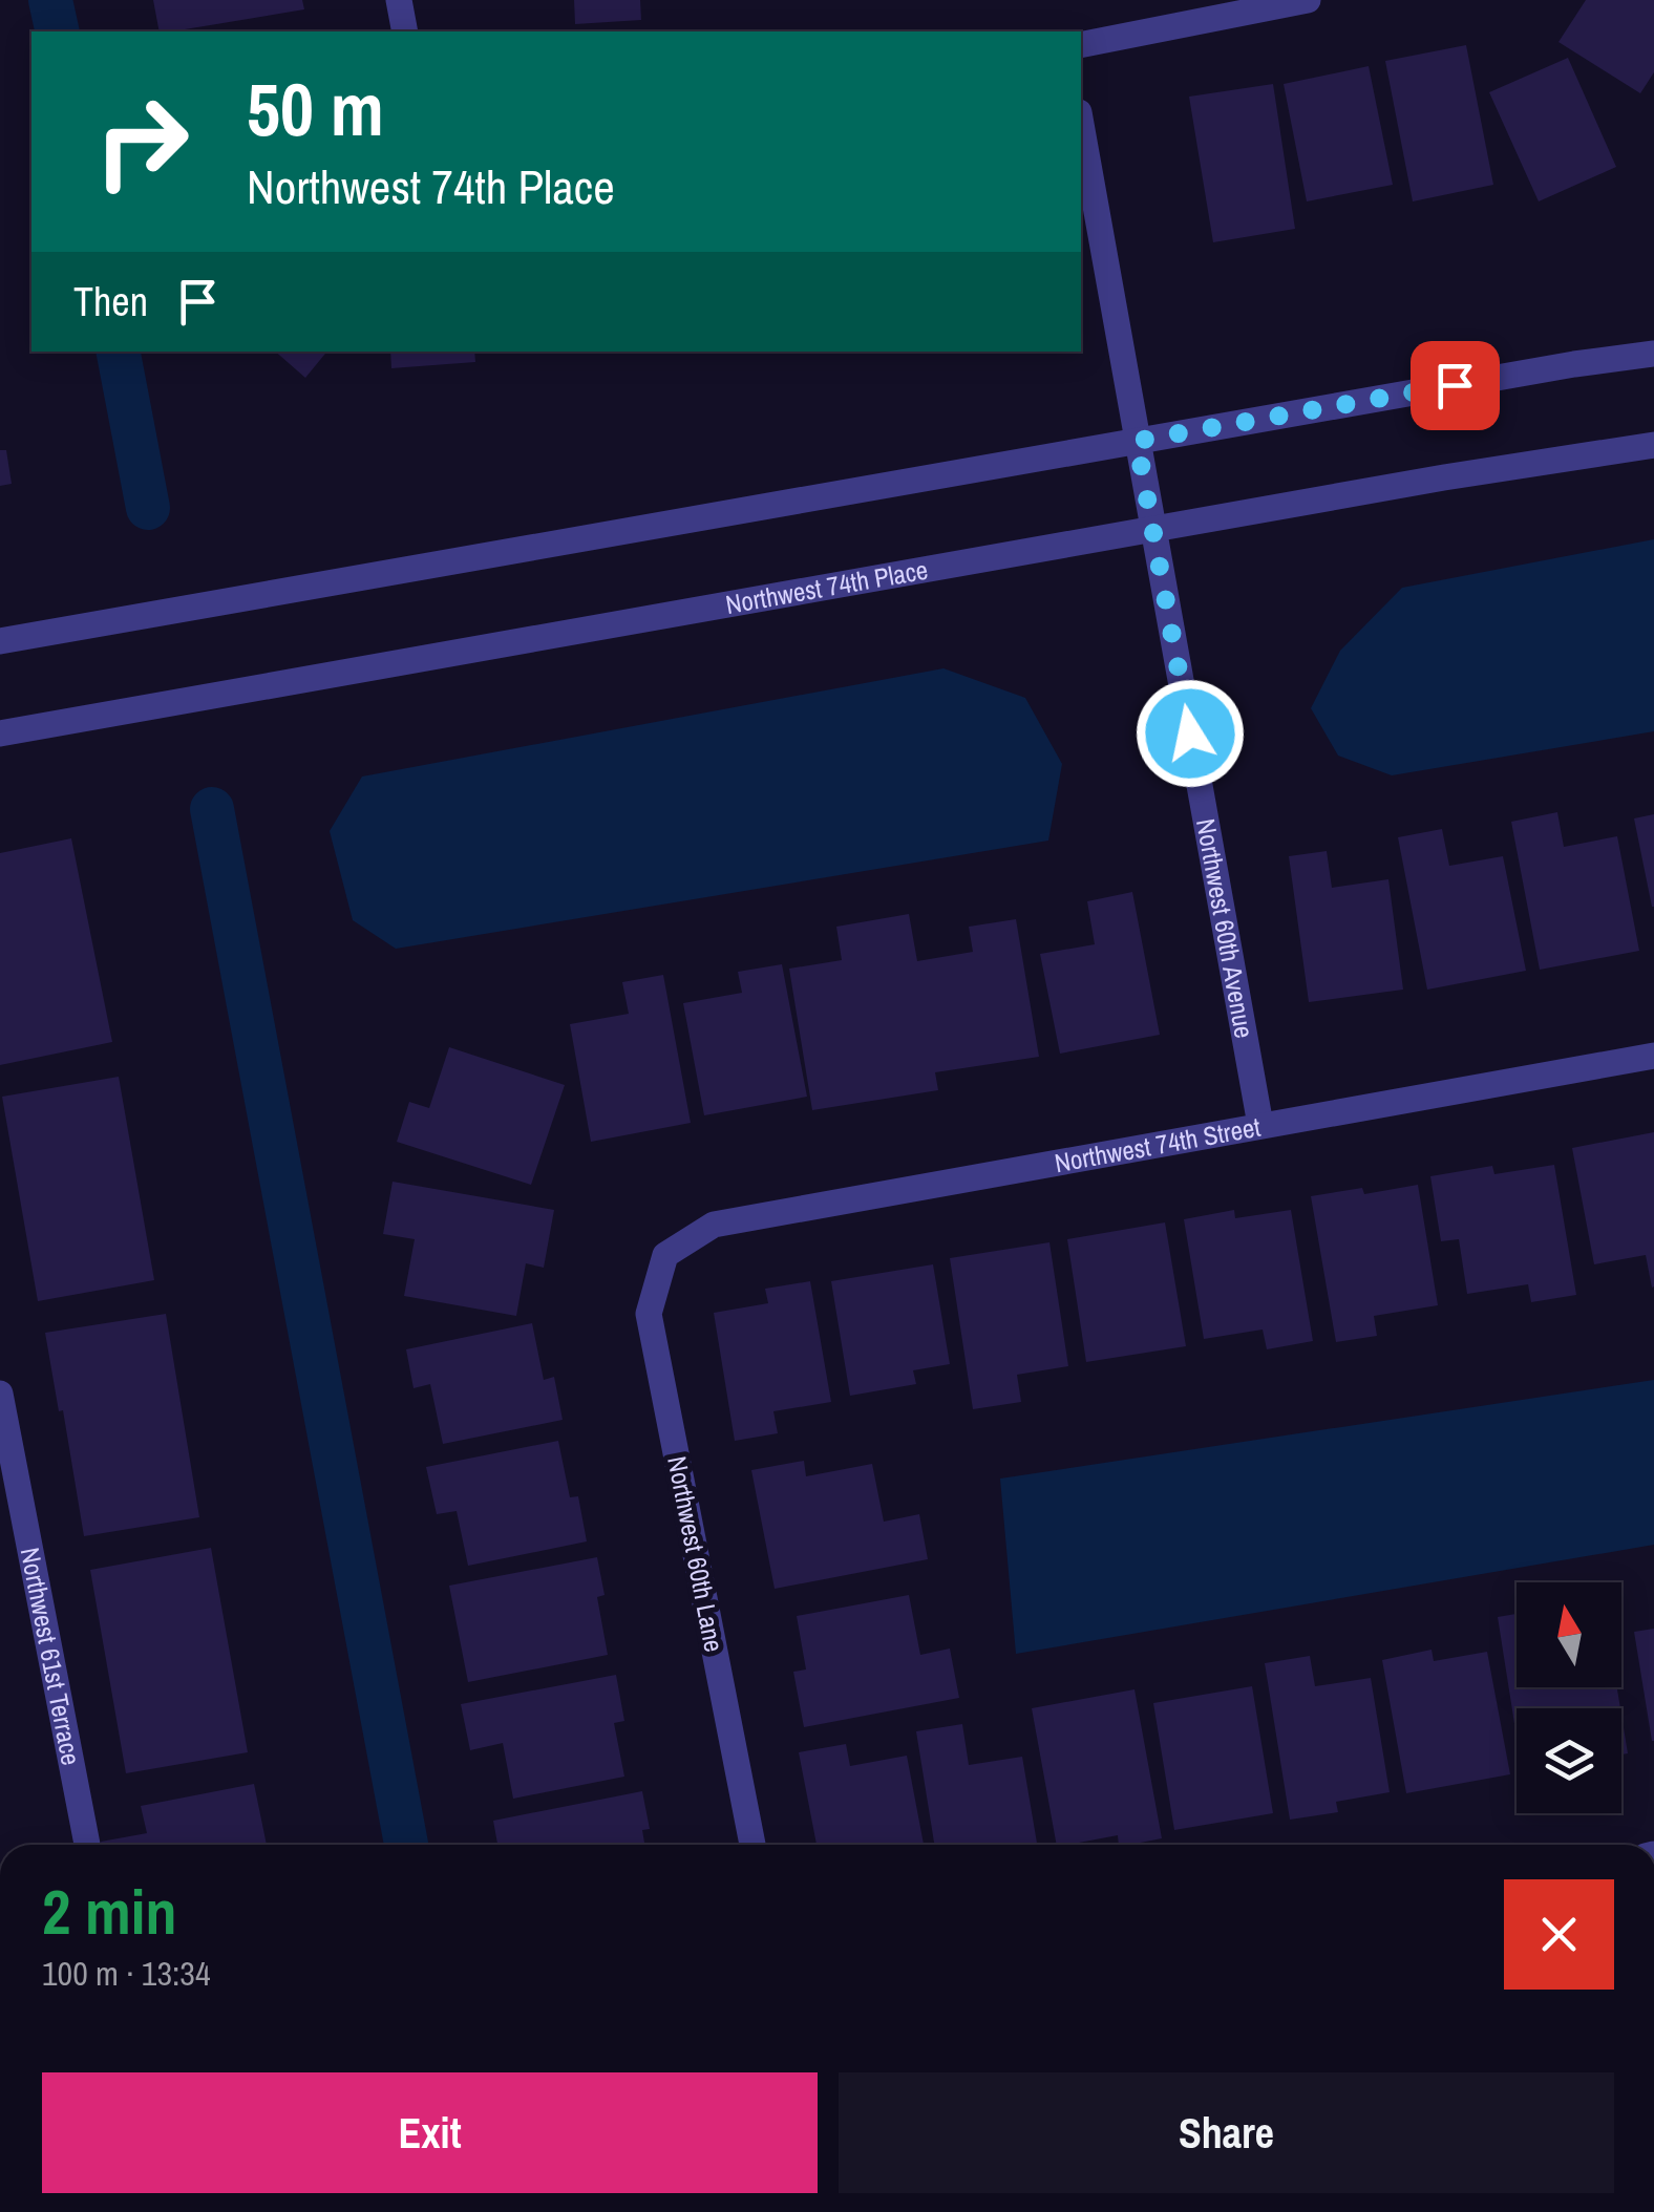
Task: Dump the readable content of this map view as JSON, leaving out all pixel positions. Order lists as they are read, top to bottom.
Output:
{
  "streets": {
    "street": [
      "Northwest 74th Place",
      "Northwest 60th Avenue",
      "Northwest 74th Street",
      "Northwest 60th Lane",
      "Northwest 61st Terrace"
    ]
  },
  "crossings": [
    ["Northwest 74th Place", "Northwest 60th Avenue"],
    ["Northwest 60th Avenue", "Northwest 74th Street"],
    ["Northwest 74th Street", "Northwest 60th Lane"]
  ],
  "north": "top",
  "page": {
    "turn": ["50 m", "Northwest 74th Place"],
    "then": "Then",
    "heading": ["2 min", "100 m · 13:34"],
    "buttons": ["Exit", "Share"]
  }
}
